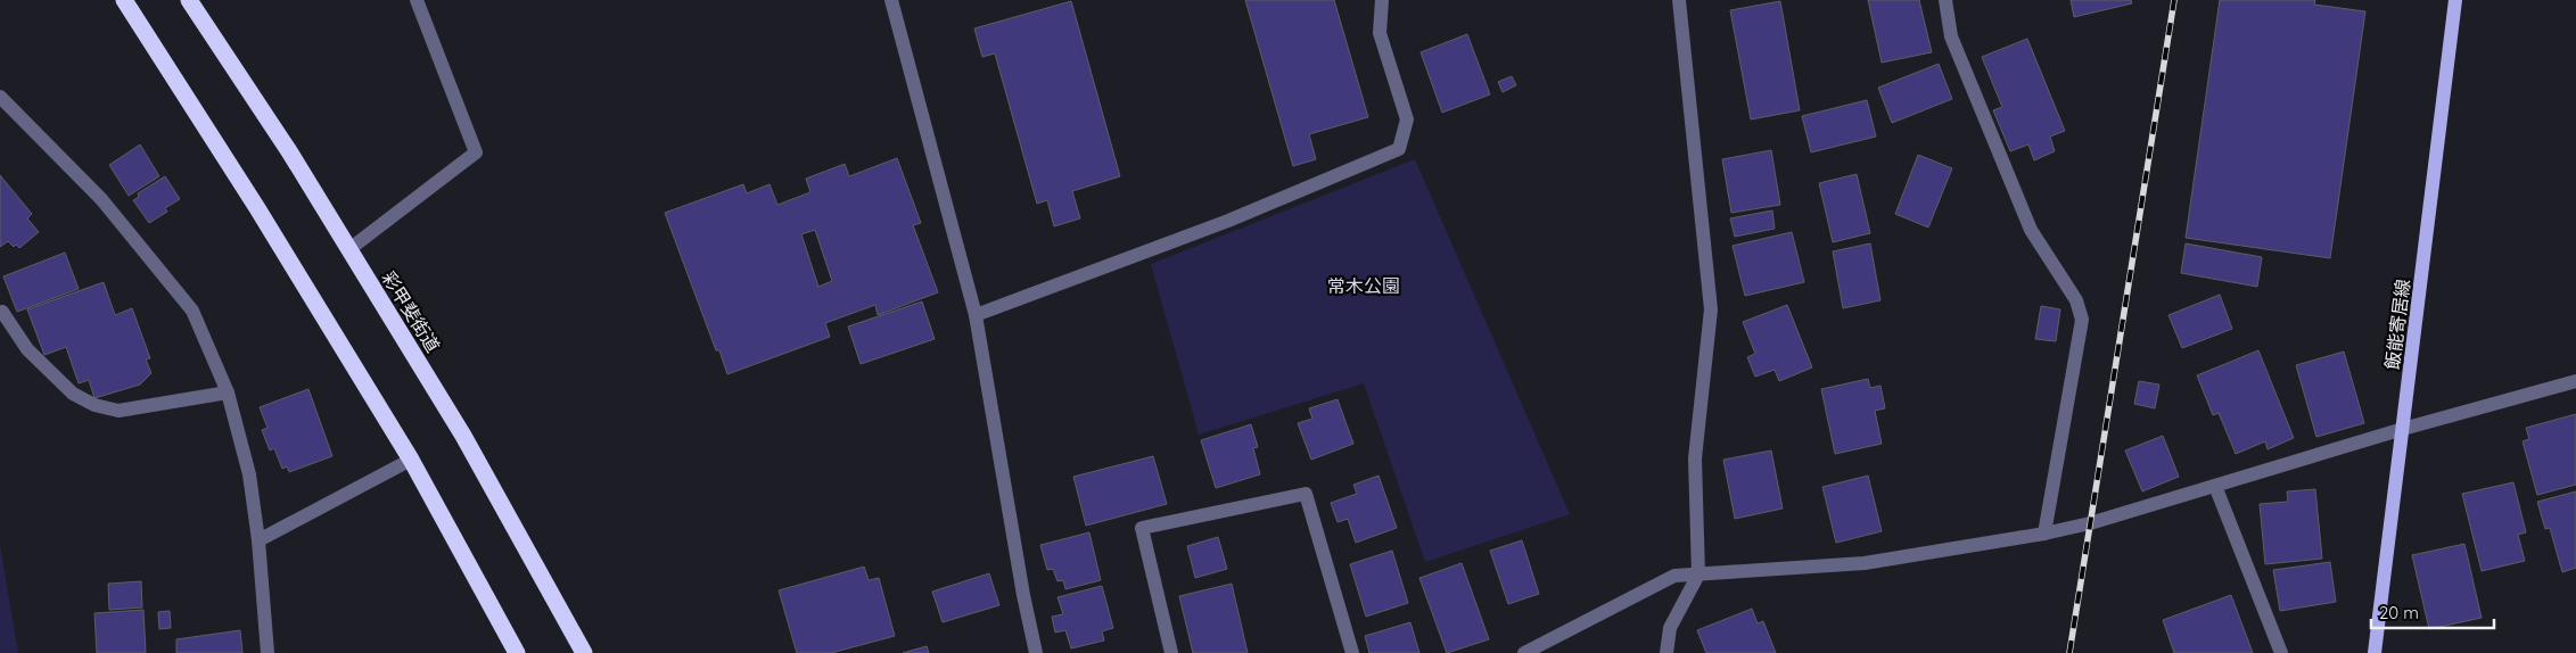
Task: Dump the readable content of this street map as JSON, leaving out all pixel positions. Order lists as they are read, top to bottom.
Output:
{
  "streets": {
    "highway": ["彩甲斐街道"],
    "main road": ["飯能寄居線"]
  },
  "parks": ["常木公園"],
  "scale_bar": "20 m"
}
